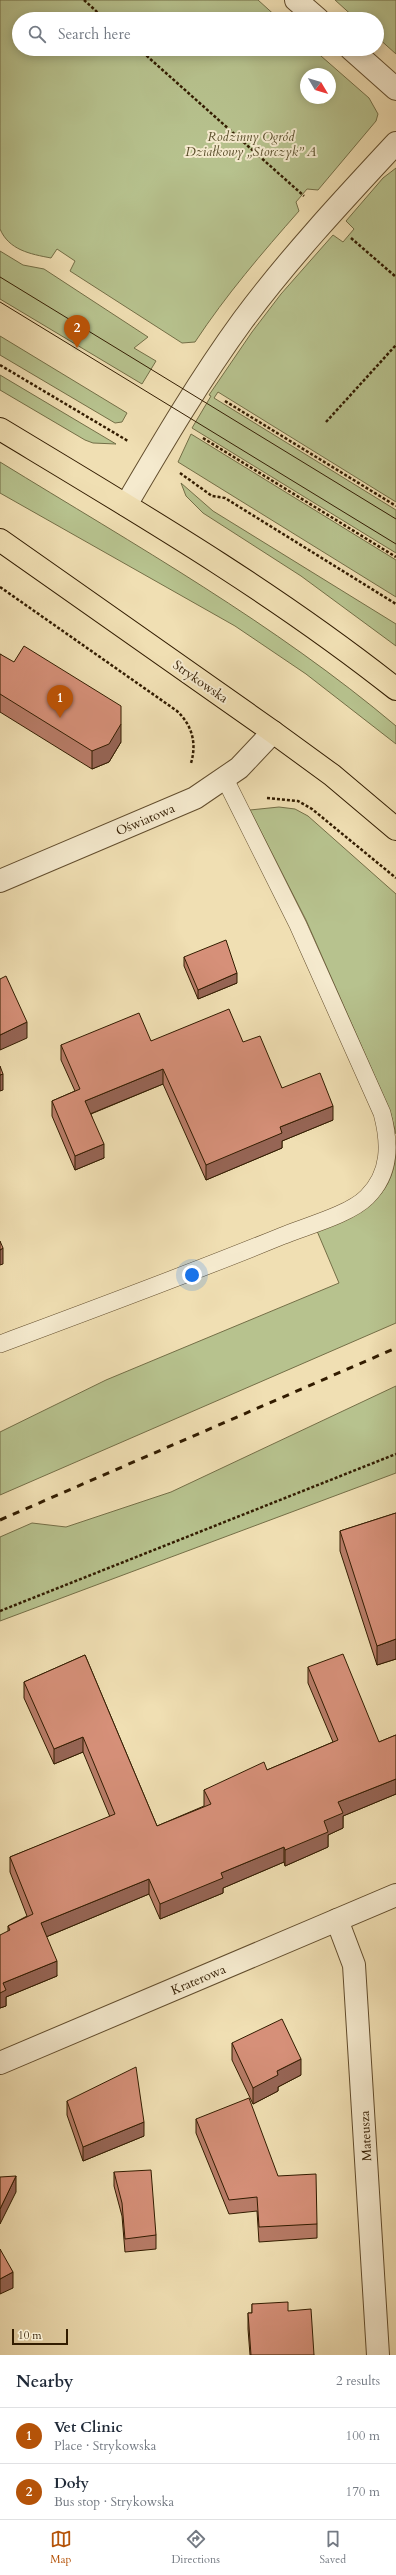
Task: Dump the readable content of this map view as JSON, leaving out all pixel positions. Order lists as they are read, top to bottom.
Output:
{
  "streets": {
    "main road": ["Strykowska"],
    "street": ["Oświatowa", "Kraterowa", "Mateusza"]
  },
  "crossings": [
    ["Strykowska", "Oświatowa"],
    ["Kraterowa", "Mateusza"]
  ],
  "parks": ["Rodzinny Ogród Działkowy „Storczyk” A"],
  "scale_bar": "10 m",
  "north": "bottom right",
  "page": {
    "search": "Search here",
    "pins": ["2", "1"],
    "scale": "10 m",
    "heading": ["Nearby", "2 results"],
    "list": [
      {
        "mark": "1",
        "name": "Vet Clinic",
        "note": "Place · Strykowska",
        "value": "100 m"
      },
      {
        "mark": "2",
        "name": "Doły",
        "note": "Bus stop · Strykowska",
        "value": "170 m"
      }
    ],
    "nav": ["Map", "Directions", "Saved"]
  }
}
